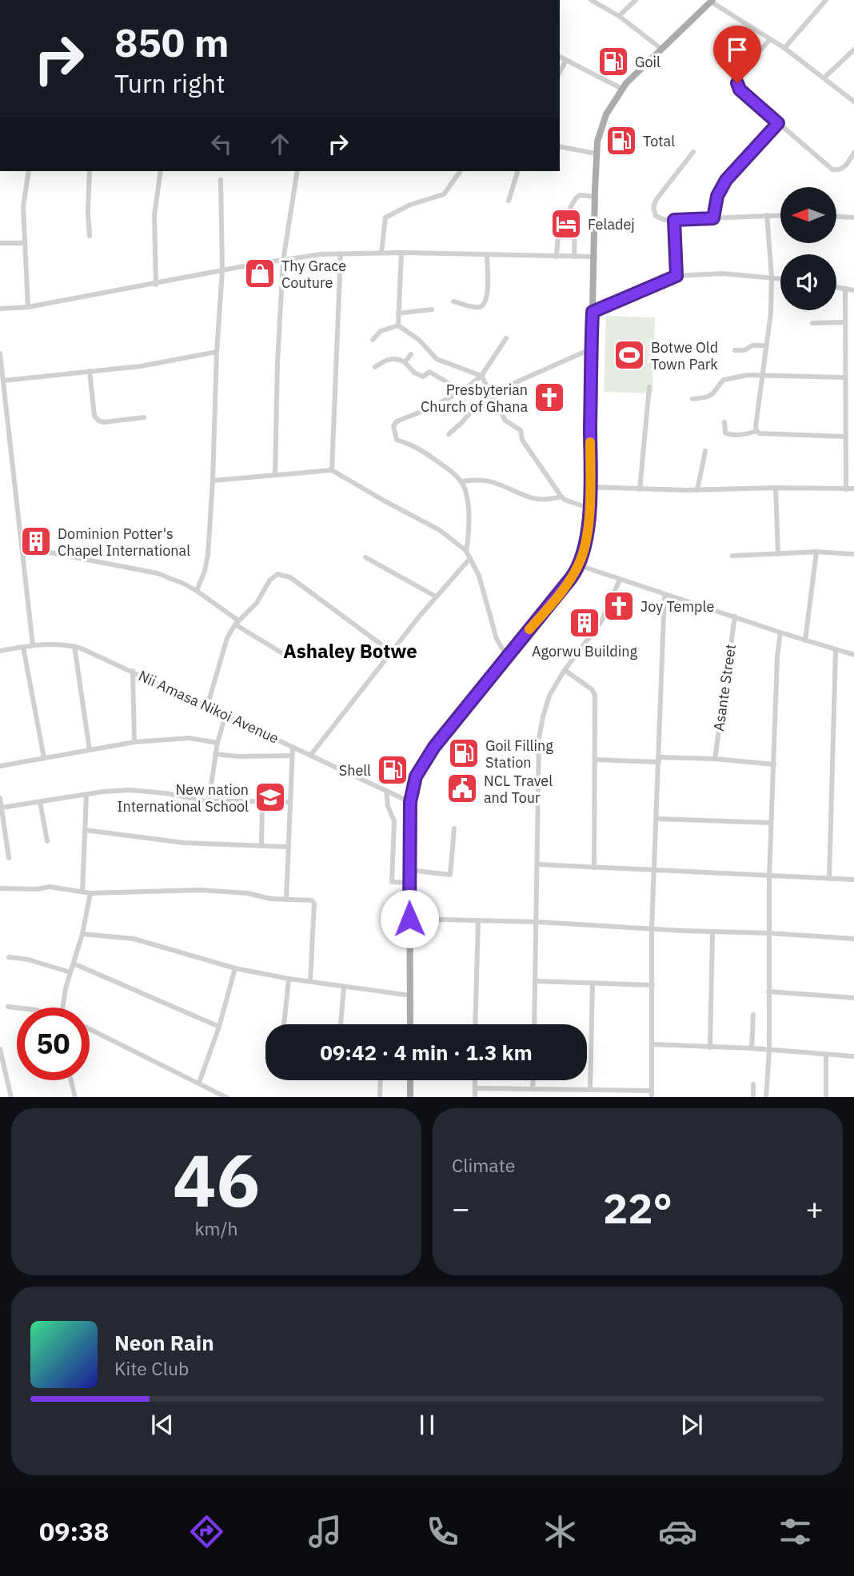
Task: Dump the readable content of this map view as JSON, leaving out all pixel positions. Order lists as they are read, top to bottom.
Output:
{
  "streets": {
    "street": ["Asante Street", "Nii Amasa Nikoi Avenue"]
  },
  "districts": ["Ashaley Botwe"],
  "places": {
    "fuel station": [
      "Goil",
      "Total",
      "Goil Filling Station",
      "Shell"
    ],
    "hotel": ["Feladej"],
    "shop": ["Thy Grace Couture"],
    "sports": ["Botwe Old Town Park"],
    "church": ["Presbyterian Church of Ghana", "Joy Temple"],
    "building": ["Dominion Potter's Chapel International", "Agorwu Building"],
    "public building": ["NCL Travel and Tour"],
    "school or university": ["New nation International School"]
  },
  "north": "left",
  "page": {
    "turn": ["850 m", "Turn right"],
    "limit": "50",
    "trip": "09:42 · 4 min · 1.3 km",
    "tile": [
      ["46", "km/h"],
      "Climate"
    ],
    "heat": ["−", "22°", "+"],
    "song": ["Neon Rain", "Kite Club"],
    "tabs": "09:38"
  }
}
